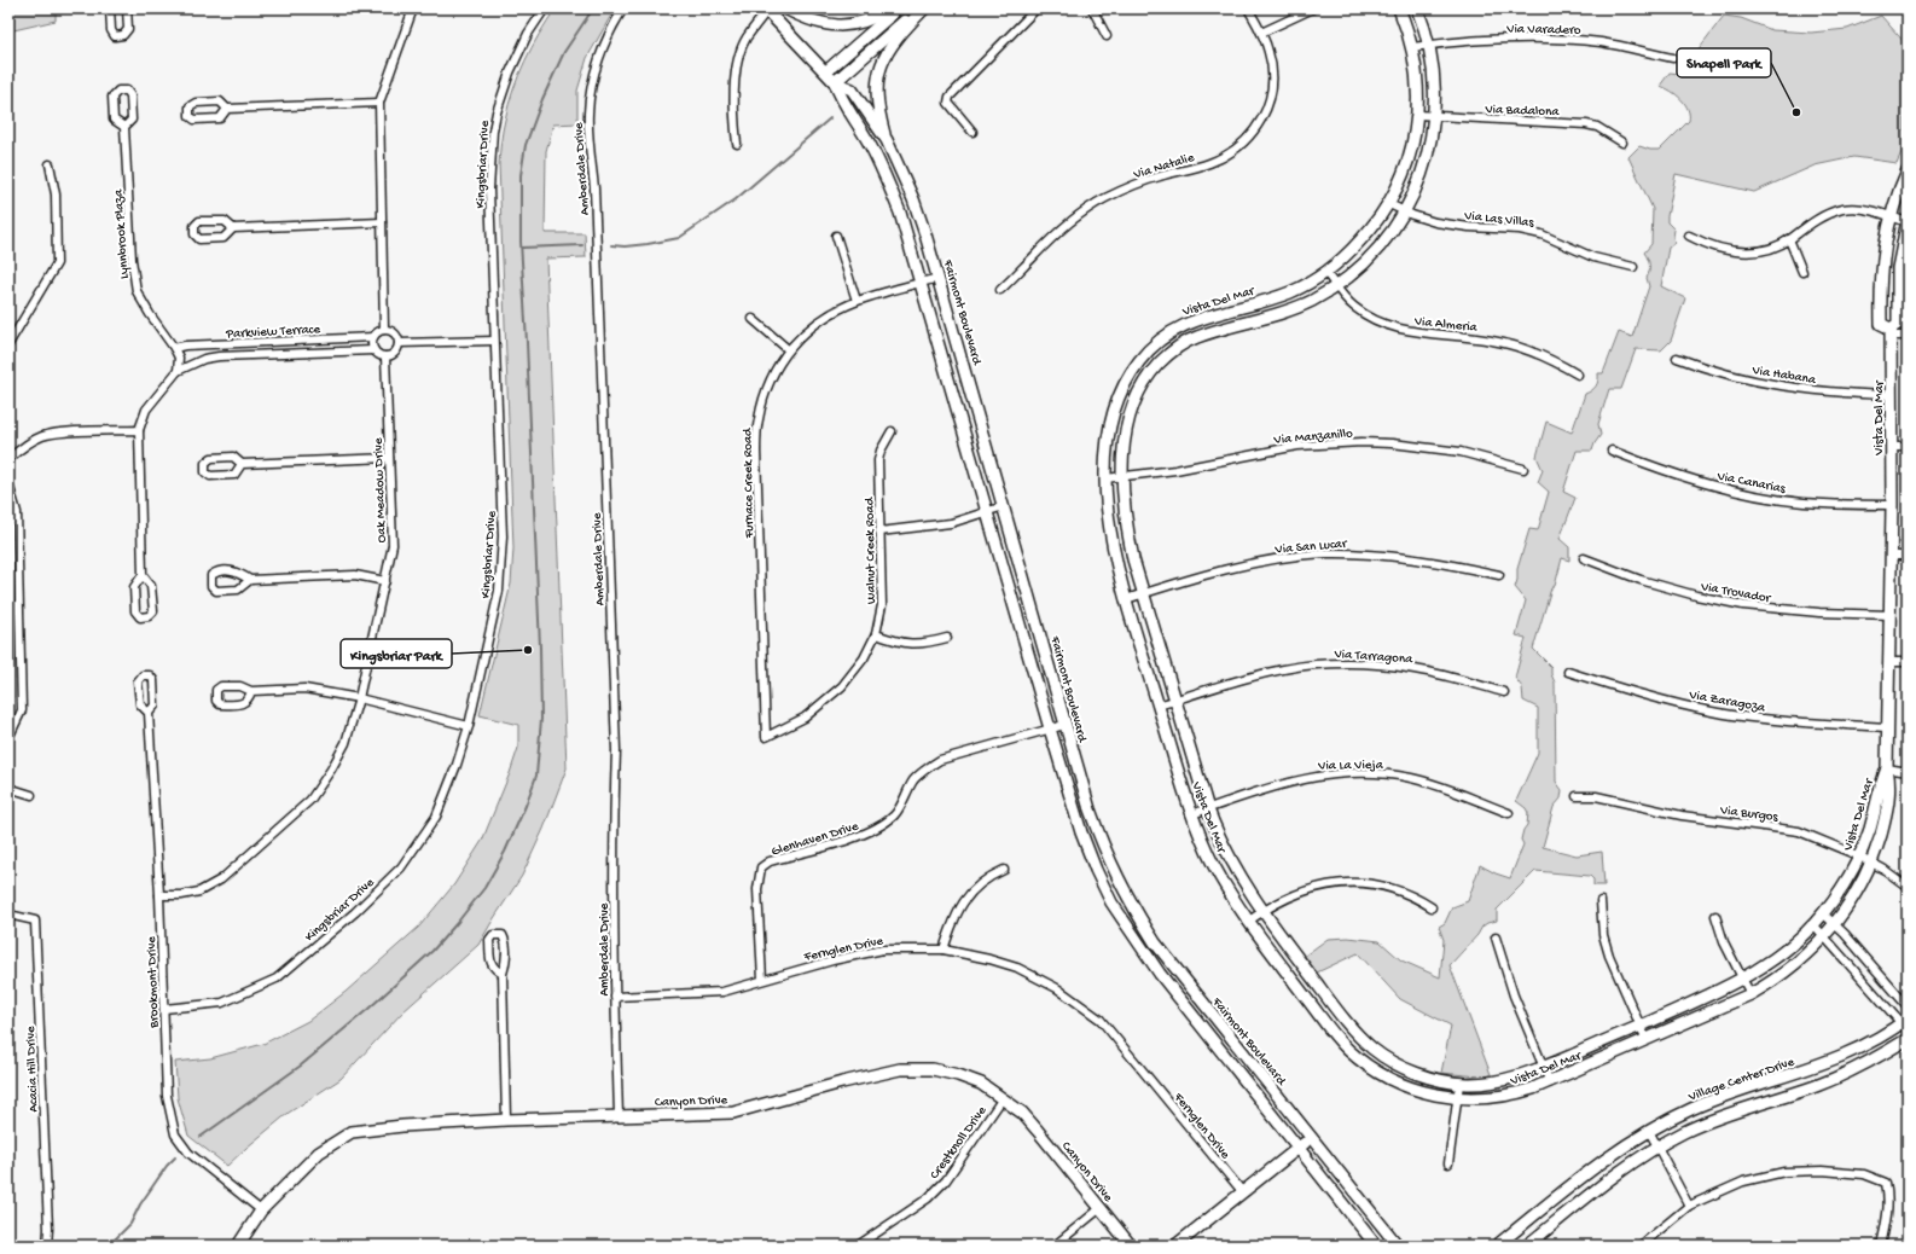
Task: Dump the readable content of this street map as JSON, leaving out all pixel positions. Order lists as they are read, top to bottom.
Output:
{
  "streets": {
    "street": [
      "Via Varadero",
      "Via Badalona",
      "Kingsbriar Drive",
      "Via Natalie",
      "Amberdale Drive",
      "Via Las Villas",
      "Lynnbrook Plaza",
      "Vista Del Mar",
      "Fairmont Boulevard",
      "Via Almeria",
      "Parkview Terrace",
      "Via Habana",
      "Via Manzanillo",
      "Via Canarias",
      "Furnace Creek Road",
      "Oak Meadow Drive",
      "Via San Lucar",
      "Walnut Creek Road",
      "Via Trovador",
      "Via Tarragona",
      "Via Zaragoza",
      "Via La Vieja",
      "Via Burgos",
      "Glenhaven Drive",
      "Fernglen Drive",
      "Brookmont Drive",
      "Acacia Hill Drive",
      "Village Center Drive",
      "Canyon Drive",
      "Crestknoll Drive"
    ]
  },
  "crossings": [
    ["Via Varadero", "Vista Del Mar"],
    ["Via Badalona", "Vista Del Mar"],
    ["Kingsbriar Drive", "Brookmont Drive"],
    ["Amberdale Drive", "Fernglen Drive"],
    ["Amberdale Drive", "Canyon Drive"],
    ["Via Las Villas", "Vista Del Mar"],
    ["Lynnbrook Plaza", "Parkview Terrace"],
    ["Vista Del Mar", "Via Almeria"],
    ["Vista Del Mar", "Via Habana"],
    ["Vista Del Mar", "Via Manzanillo"],
    ["Vista Del Mar", "Via Canarias"],
    ["Vista Del Mar", "Via San Lucar"],
    ["Vista Del Mar", "Via Trovador"],
    ["Vista Del Mar", "Via Tarragona"],
    ["Vista Del Mar", "Via Zaragoza"],
    ["Vista Del Mar", "Via La Vieja"],
    ["Vista Del Mar", "Via Burgos"],
    ["Fairmont Boulevard", "Furnace Creek Road"],
    ["Fairmont Boulevard", "Glenhaven Drive"],
    ["Parkview Terrace", "Oak Meadow Drive"],
    ["Furnace Creek Road", "Walnut Creek Road"],
    ["Oak Meadow Drive", "Brookmont Drive"],
    ["Glenhaven Drive", "Fernglen Drive"],
    ["Brookmont Drive", "Canyon Drive"],
    ["Canyon Drive", "Crestknoll Drive"]
  ],
  "places": ["Shapell Park", "Kingsbriar Park"]
}
